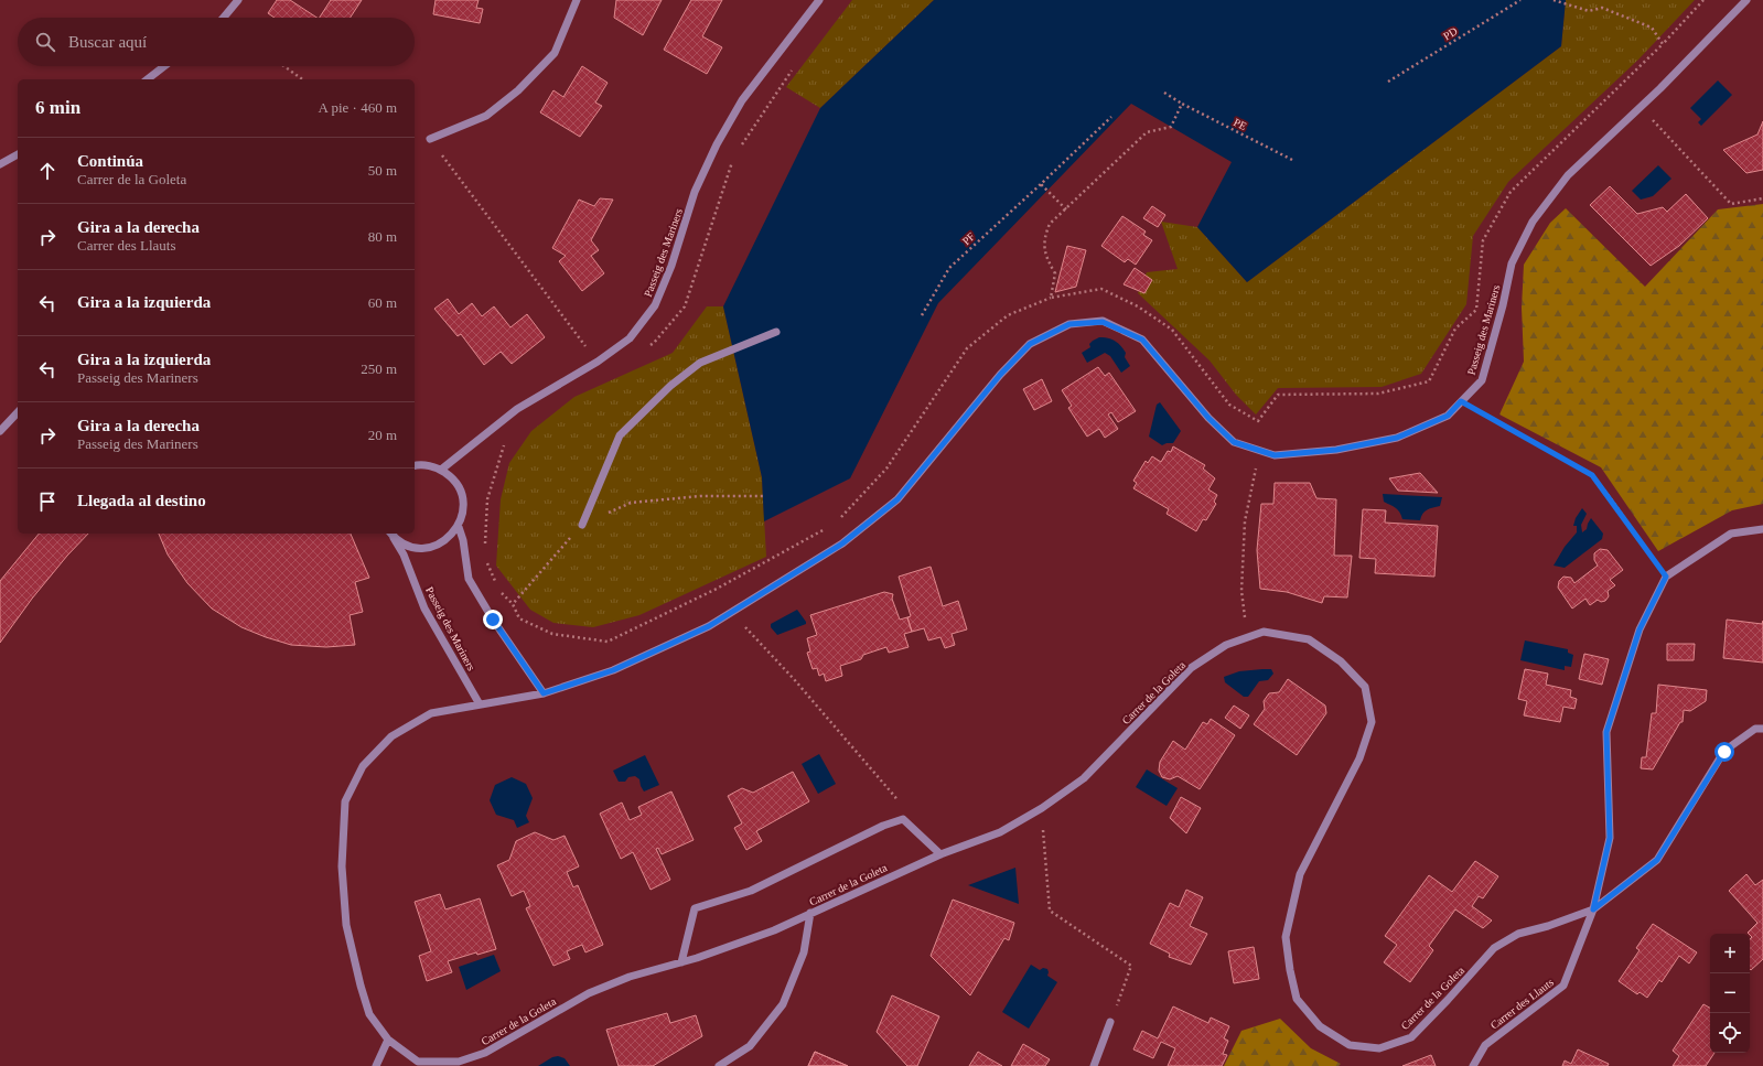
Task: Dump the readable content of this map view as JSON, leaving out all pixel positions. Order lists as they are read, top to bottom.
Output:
{
  "streets": {
    "street": ["Passeig des Mariners", "Carrer de la Goleta", "Carrer des Llauts"],
    "path": ["PD", "PE", "PF"]
  },
  "crossings": [
    ["Passeig des Mariners", "Carrer de la Goleta"],
    ["Carrer de la Goleta", "Carrer des Llauts"]
  ],
  "page": {
    "search": "Buscar aquí",
    "heading": ["6 min", "A pie · 460 m"],
    "list": [
      ["Continúa", "Carrer de la Goleta", "50 m"],
      ["Gira a la derecha", "Carrer des Llauts", "80 m"],
      ["Gira a la izquierda", "60 m"],
      ["Gira a la izquierda", "Passeig des Mariners", "250 m"],
      ["Gira a la derecha", "Passeig des Mariners", "20 m"],
      "Llegada al destino"
    ],
    "map_buttons": ["+", "−"]
  }
}
